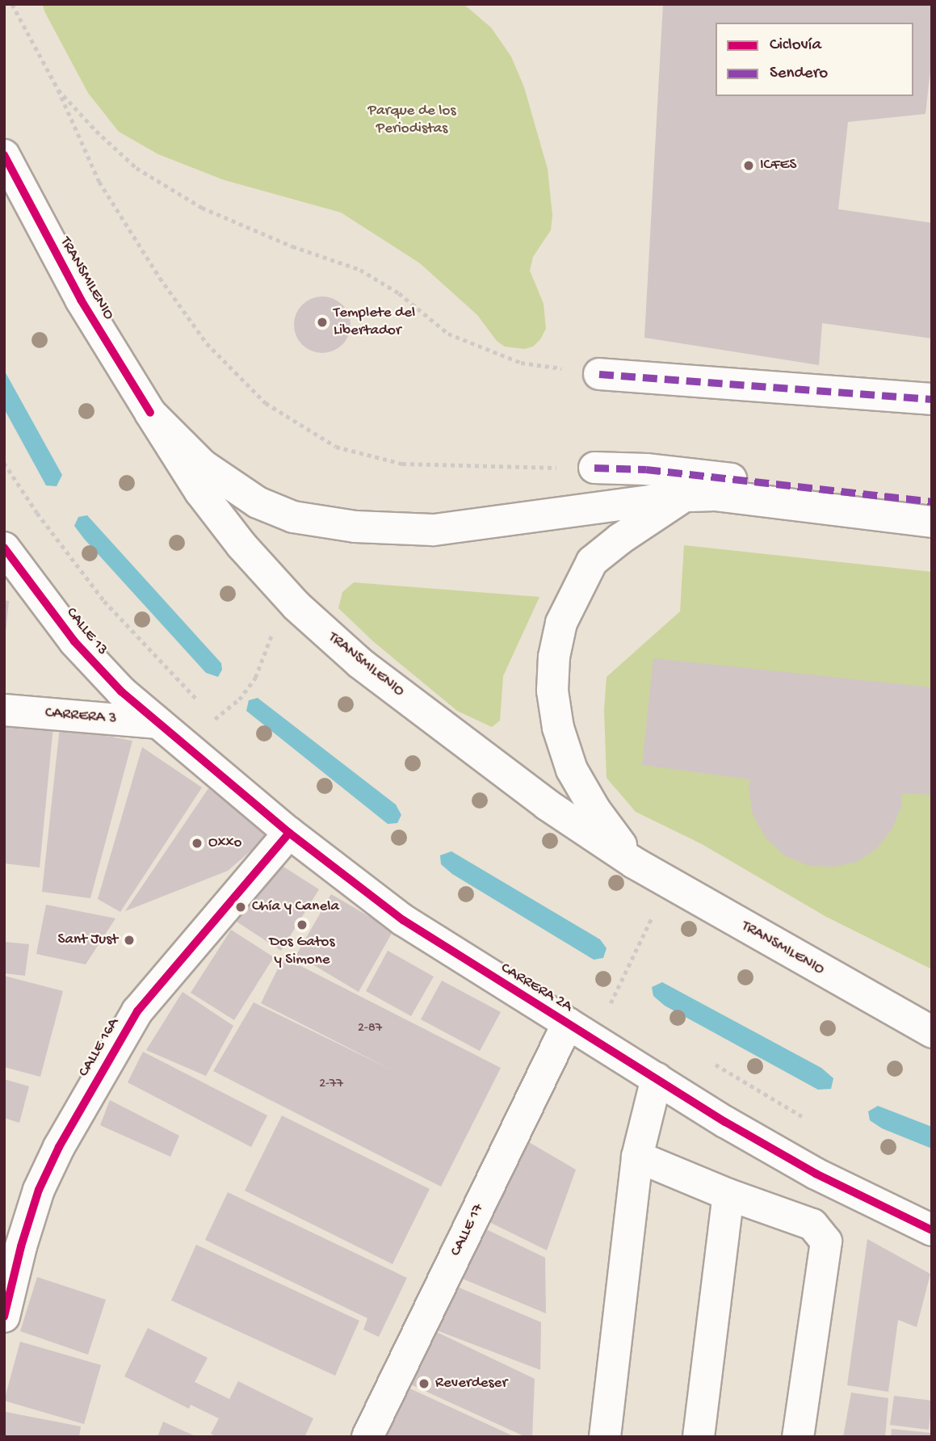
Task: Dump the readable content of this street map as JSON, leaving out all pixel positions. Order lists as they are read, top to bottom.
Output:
{
  "streets": {
    "street": [
      "TRANSMILENIO",
      "CALLE 13",
      "CARRERA 3",
      "CARRERA 2A",
      "CALLE 16A",
      "CALLE 17"
    ]
  },
  "crossings": [
    ["CALLE 13", "CARRERA 3"],
    ["CALLE 13", "CARRERA 2A"],
    ["CARRERA 3", "CARRERA 2A"],
    ["CARRERA 2A", "CALLE 16A"],
    ["CARRERA 2A", "CALLE 17"]
  ],
  "parks": ["Parque de los Periodistas"],
  "places": [
    "ICFES",
    "Templete del Libertador",
    "Oxxo",
    "Chía y Canela",
    "Dos Gatos y Simone",
    "Sant Just",
    "Reverdeser"
  ],
  "house_numbers": ["2-87", "2-77"],
  "legend": ["Ciclovía", "Sendero"]
}
